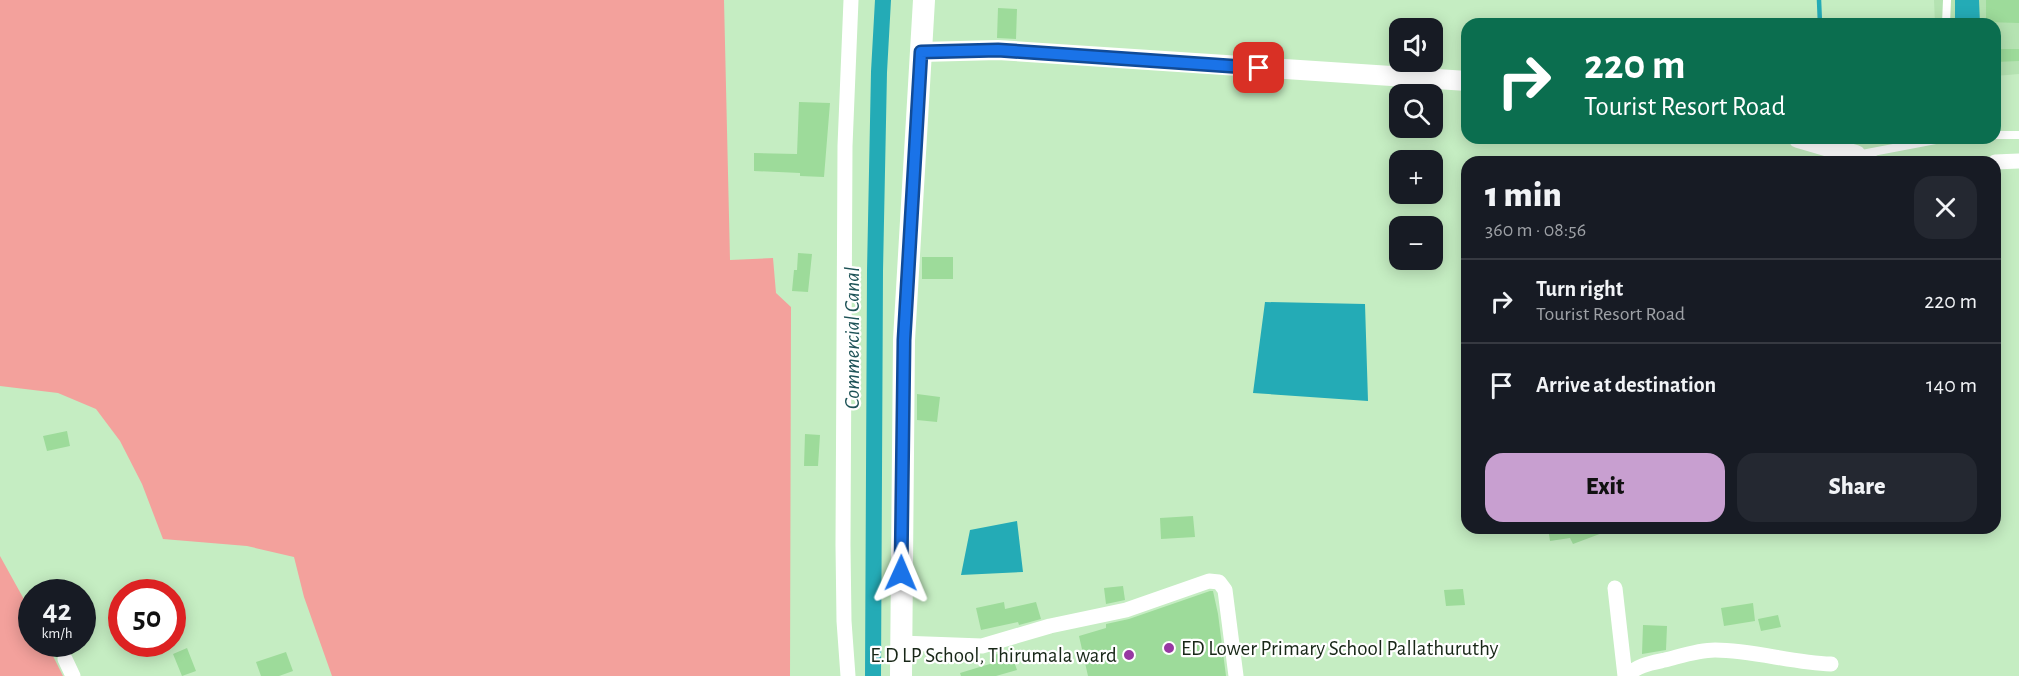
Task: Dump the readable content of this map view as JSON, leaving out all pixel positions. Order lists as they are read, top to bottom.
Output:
{
  "water": ["Commercial Canal"],
  "places": ["ED Lower Primary School Pallathuruthy", "E.D LP School, Thirumala ward"],
  "page": {
    "map_buttons": ["+", "−"],
    "turn": ["220 m", "Tourist Resort Road"],
    "heading": ["1 min", "360 m · 08:56"],
    "list": [
      {
        "name": "Turn right",
        "note": "Tourist Resort Road",
        "value": "220 m"
      },
      {
        "name": "Arrive at destination",
        "value": "140 m"
      }
    ],
    "buttons": ["Exit", "Share"],
    "speed": "42 km/h",
    "limit": "50"
  }
}
